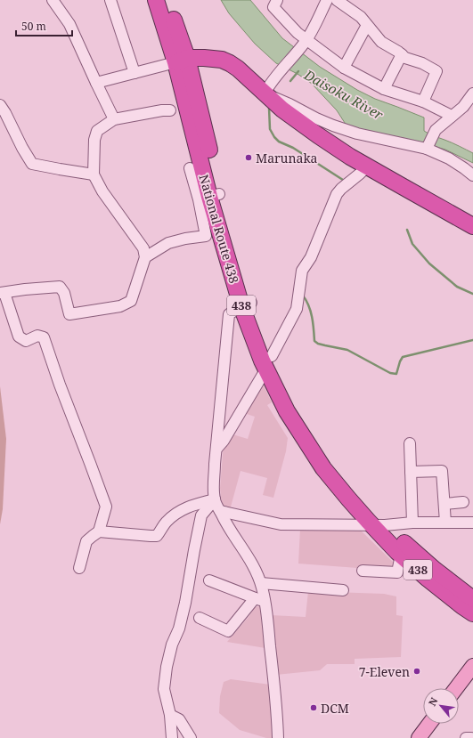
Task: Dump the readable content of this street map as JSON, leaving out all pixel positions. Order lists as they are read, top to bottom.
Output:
{
  "streets": {
    "highway": ["National Route 438", "438"]
  },
  "water": ["Daisoku River"],
  "places": ["Marunaka", "7-Eleven", "DCM"],
  "scale_bar": "50 m",
  "north": "top left"
}
